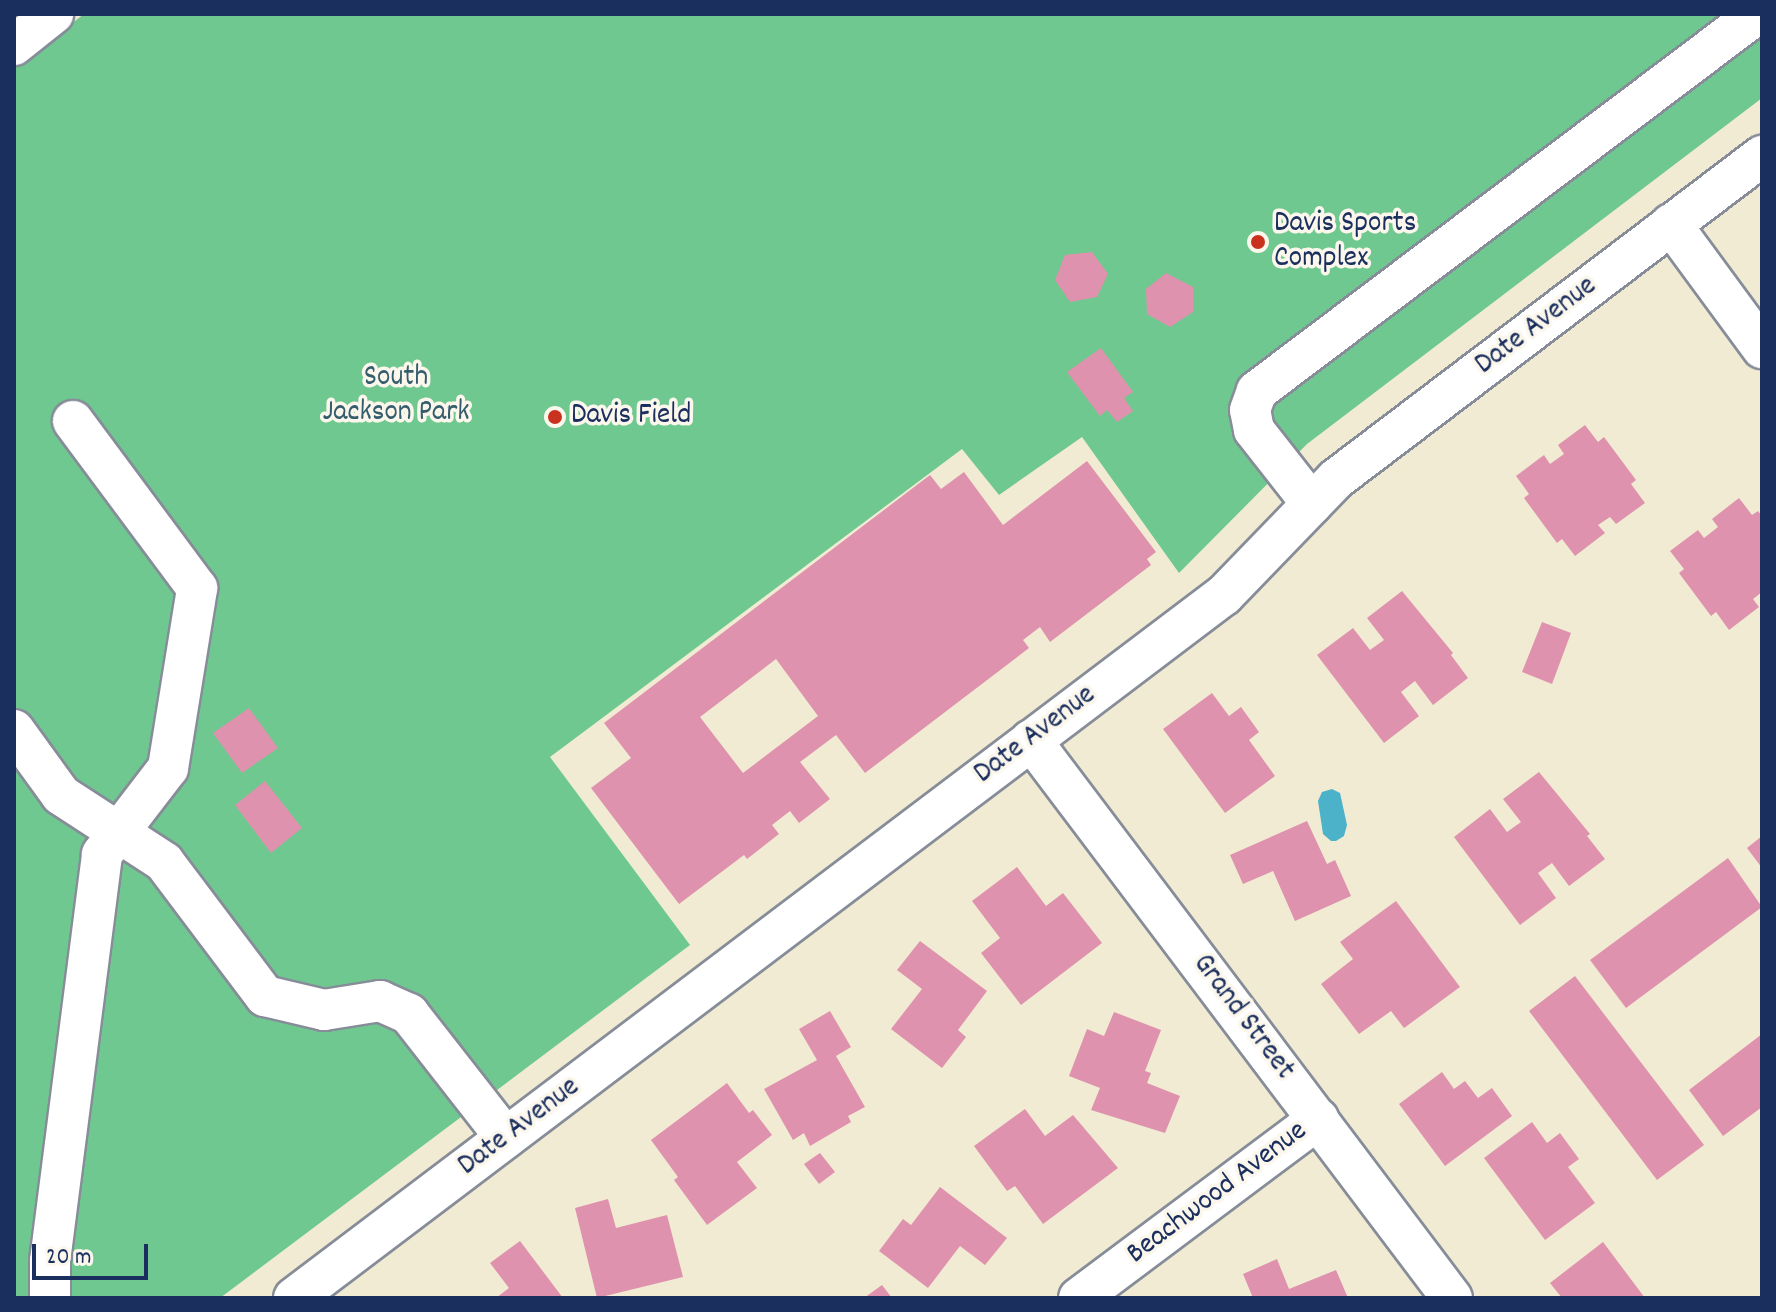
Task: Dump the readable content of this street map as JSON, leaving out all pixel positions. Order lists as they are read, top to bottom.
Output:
{
  "streets": {
    "street": ["Date Avenue", "Grand Street", "Beachwood Avenue"]
  },
  "crossings": [
    ["Date Avenue", "Grand Street"],
    ["Grand Street", "Beachwood Avenue"]
  ],
  "parks": ["South Jackson Park"],
  "places": ["Davis Sports Complex", "Davis Field"],
  "scale_bar": "20 m"
}
